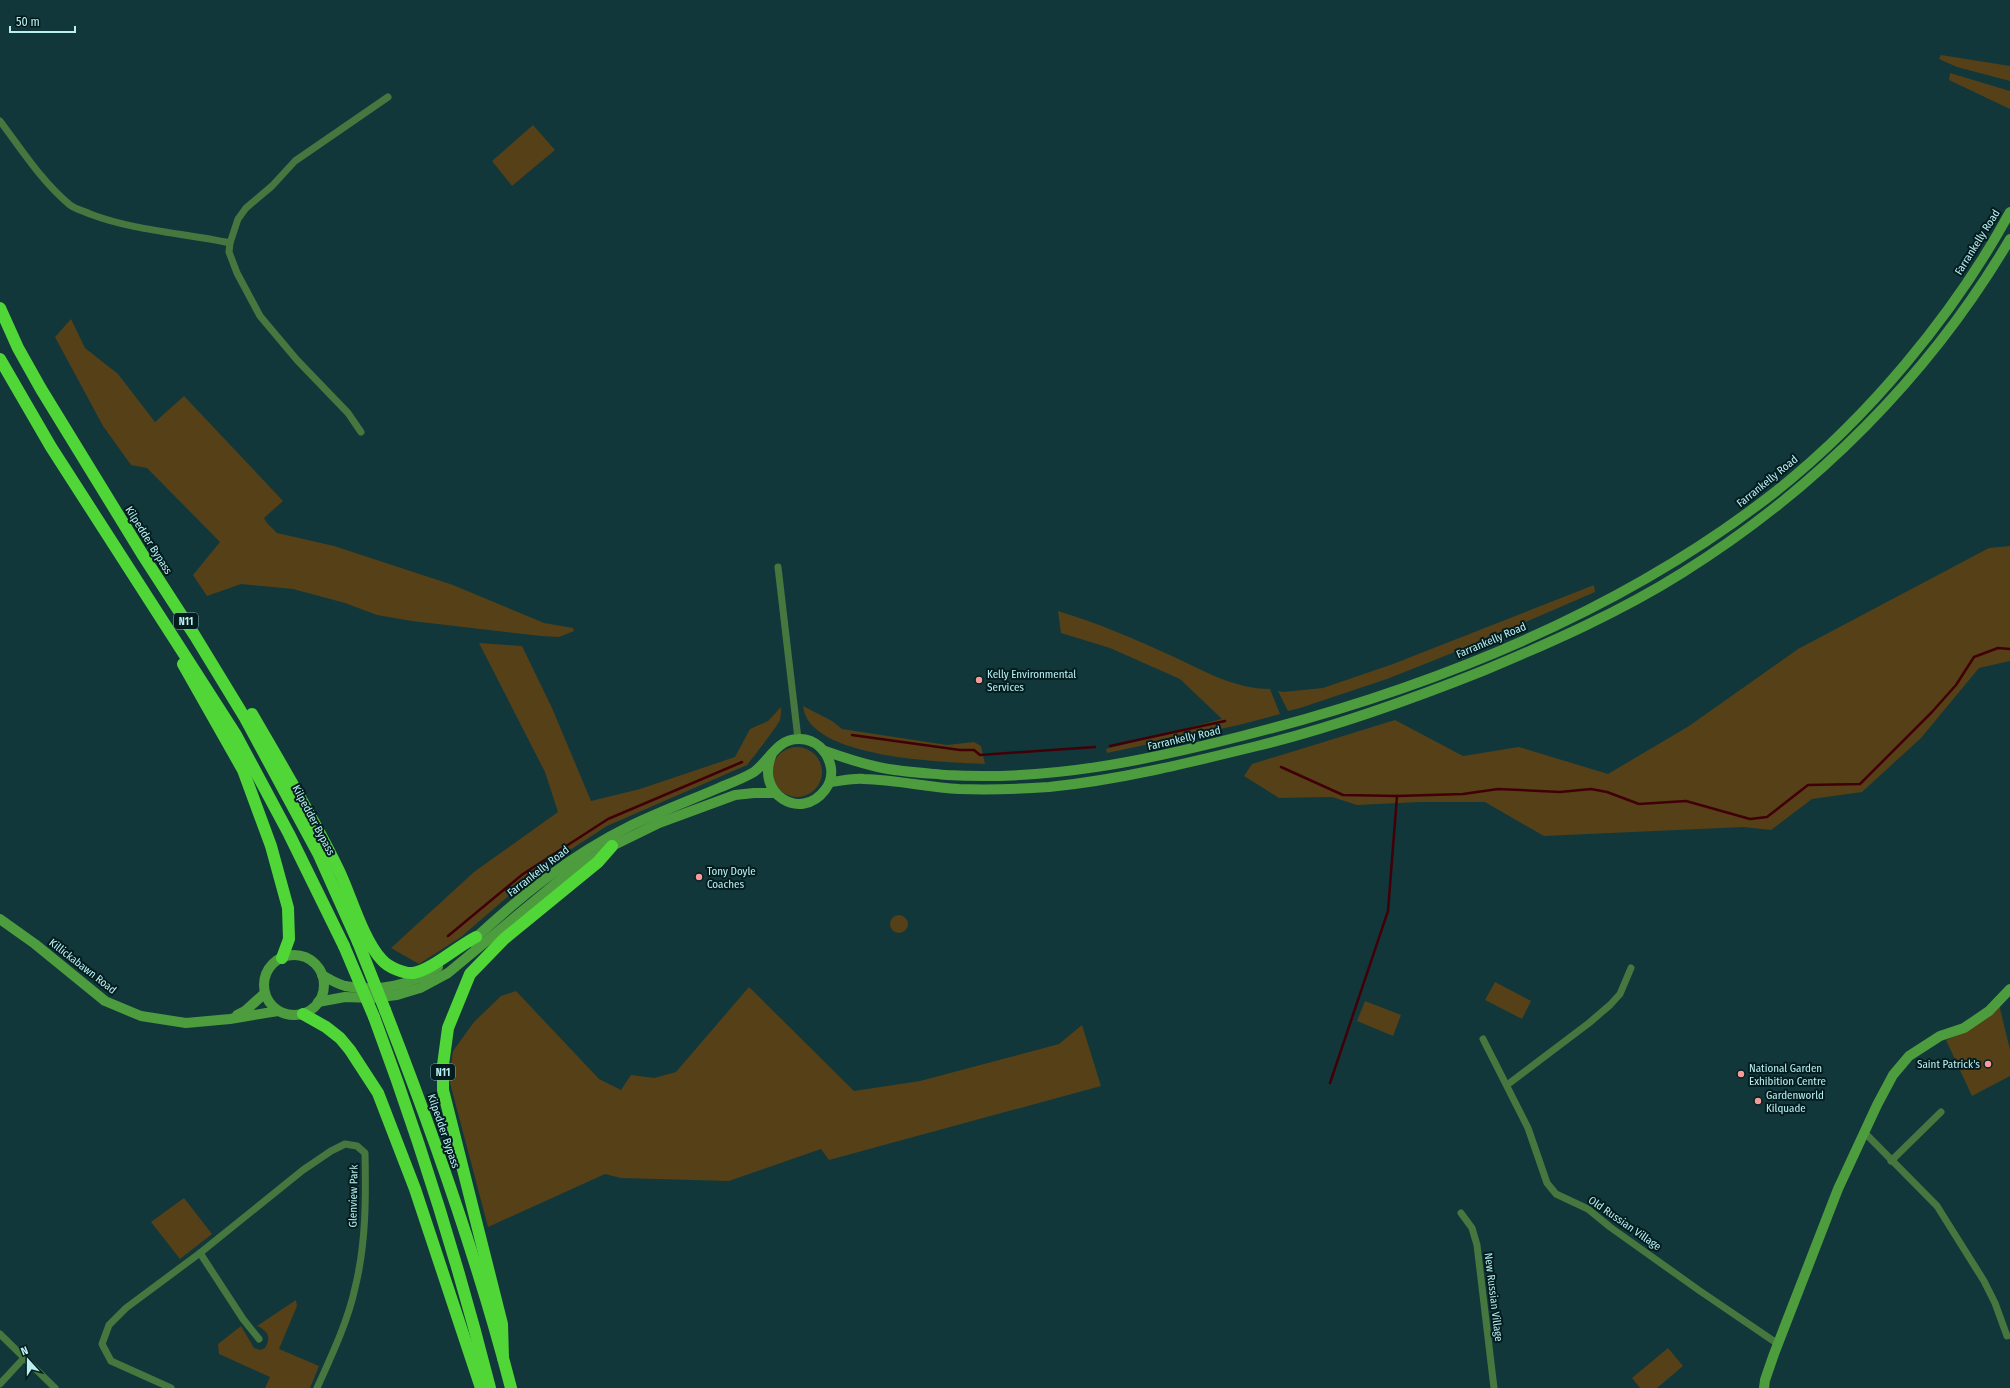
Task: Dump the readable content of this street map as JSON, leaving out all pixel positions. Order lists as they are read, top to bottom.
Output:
{
  "streets": {
    "highway": ["Kilpedder Bypass", "N11"],
    "main road": ["Farrankelly Road", "Killickabawn Road"],
    "street": ["Glenview Park", "Old Russian Village", "New Russian Village"]
  },
  "crossings": [
    ["Farrankelly Road", "N11"],
    ["Farrankelly Road", "Killickabawn Road"],
    ["Kilpedder Bypass", "N11"],
    ["N11", "Killickabawn Road"]
  ],
  "places": [
    "Kelly Environmental Services",
    "Tony Doyle Coaches",
    "Saint Patrick's",
    "National Garden Exhibition Centre",
    "Gardenworld Kilquade"
  ],
  "scale_bar": "50 m",
  "north": "top"
}
